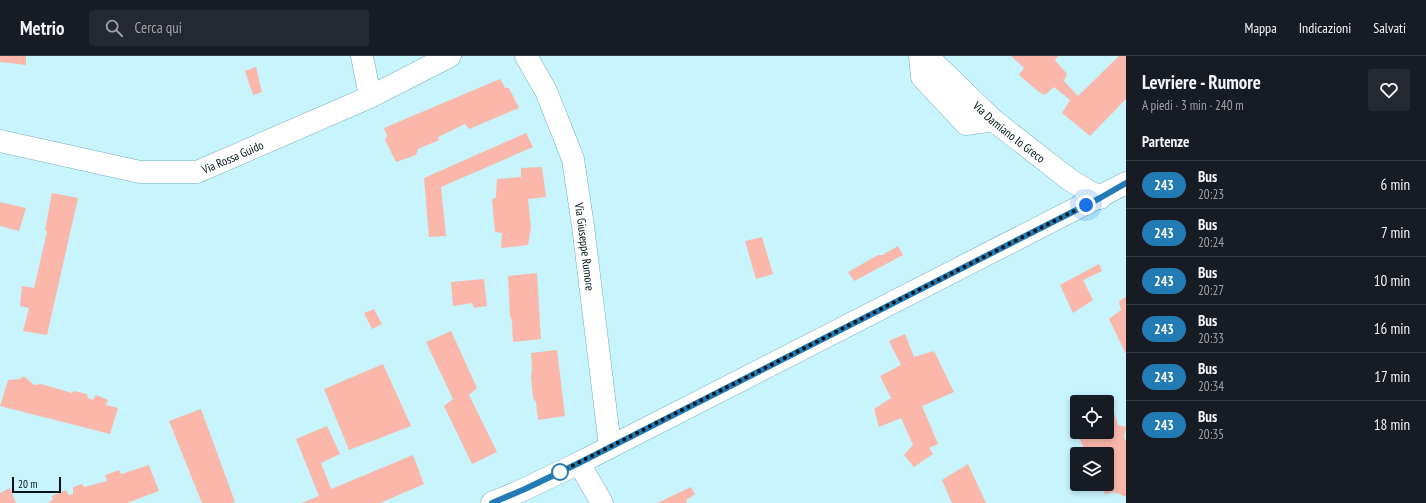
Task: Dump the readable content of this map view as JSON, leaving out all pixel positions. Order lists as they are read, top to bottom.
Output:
{
  "streets": {
    "street": ["Via Damiano lo Greco", "Via Rossa Guido", "Via Giuseppe Rumore"]
  },
  "lines": ["bus line 243"],
  "scale_bar": "20 m",
  "page": {
    "header": "Metrio",
    "search": "Cerca qui",
    "nav": ["Mappa", "Indicazioni", "Salvati"],
    "heading": [
      ["Levriere - Rumore", "A piedi · 3 min · 240 m"],
      "Partenze"
    ],
    "list": [
      {
        "mark": "243",
        "name": "Bus",
        "note": "20:23",
        "value": "6 min"
      },
      {
        "mark": "243",
        "name": "Bus",
        "note": "20:24",
        "value": "7 min"
      },
      {
        "mark": "243",
        "name": "Bus",
        "note": "20:27",
        "value": "10 min"
      },
      {
        "mark": "243",
        "name": "Bus",
        "note": "20:33",
        "value": "16 min"
      },
      {
        "mark": "243",
        "name": "Bus",
        "note": "20:34",
        "value": "17 min"
      },
      {
        "mark": "243",
        "name": "Bus",
        "note": "20:35",
        "value": "18 min"
      }
    ],
    "scale": "20 m"
  }
}
